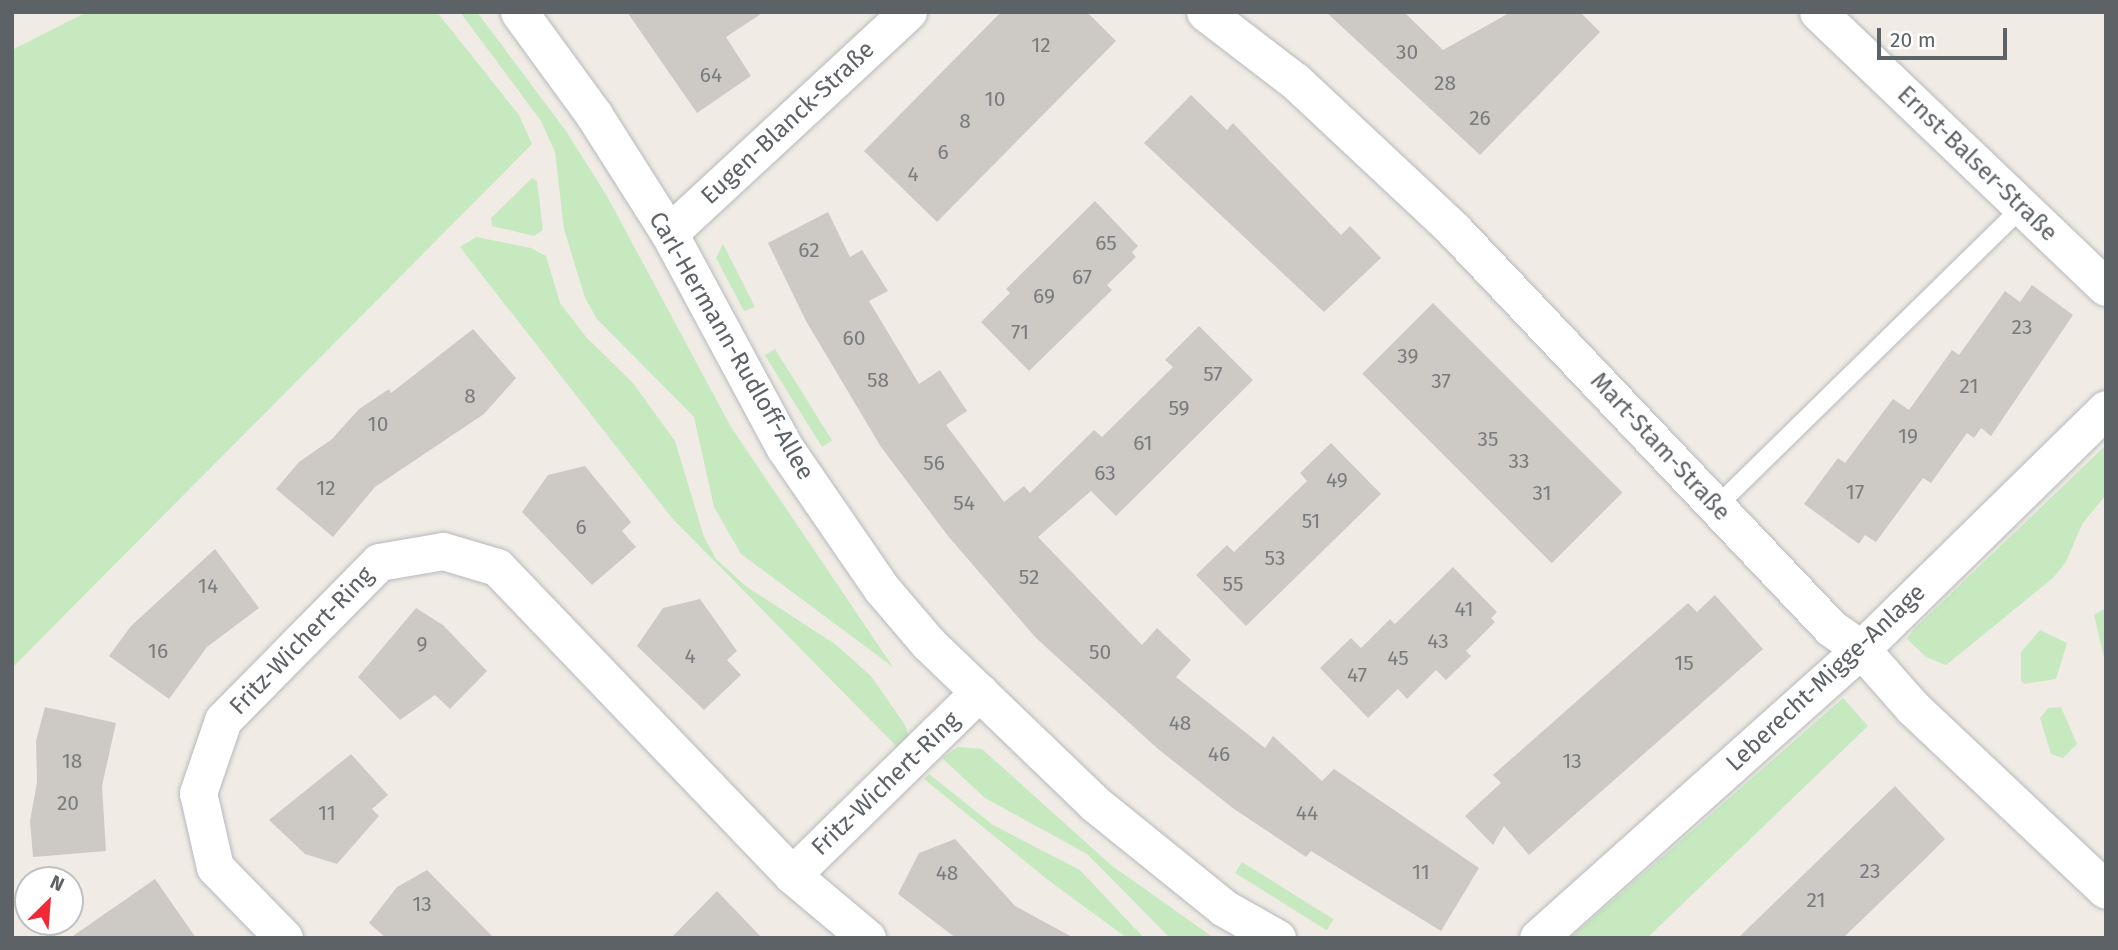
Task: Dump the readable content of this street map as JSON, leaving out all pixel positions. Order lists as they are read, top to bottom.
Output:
{
  "streets": {
    "street": [
      "Eugen-Blanck-Straße",
      "Ernst-Balser-Straße",
      "Carl-Hermann-Rudloff-Allee",
      "Mart-Stam-Straße",
      "Fritz-Wichert-Ring",
      "Leberecht-Migge-Anlage"
    ]
  },
  "crossings": [
    ["Eugen-Blanck-Straße", "Carl-Hermann-Rudloff-Allee"],
    ["Carl-Hermann-Rudloff-Allee", "Fritz-Wichert-Ring"],
    ["Mart-Stam-Straße", "Leberecht-Migge-Anlage"]
  ],
  "house_numbers": [
    "12",
    "30",
    "64",
    "28",
    "10",
    "26",
    "8",
    "6",
    "4",
    "65",
    "62",
    "67",
    "69",
    "23",
    "71",
    "60",
    "39",
    "57",
    "58",
    "37",
    "21",
    "8",
    "59",
    "10",
    "19",
    "35",
    "61",
    "33",
    "56",
    "63",
    "49",
    "12",
    "17",
    "31",
    "54",
    "51",
    "6",
    "53",
    "52",
    "55",
    "14",
    "41",
    "43",
    "9",
    "16",
    "50",
    "4",
    "45",
    "15",
    "47",
    "48",
    "46",
    "18",
    "13",
    "20",
    "11",
    "44",
    "23",
    "11",
    "48",
    "21",
    "13"
  ],
  "scale_bar": "20 m",
  "north": "top right"
}
